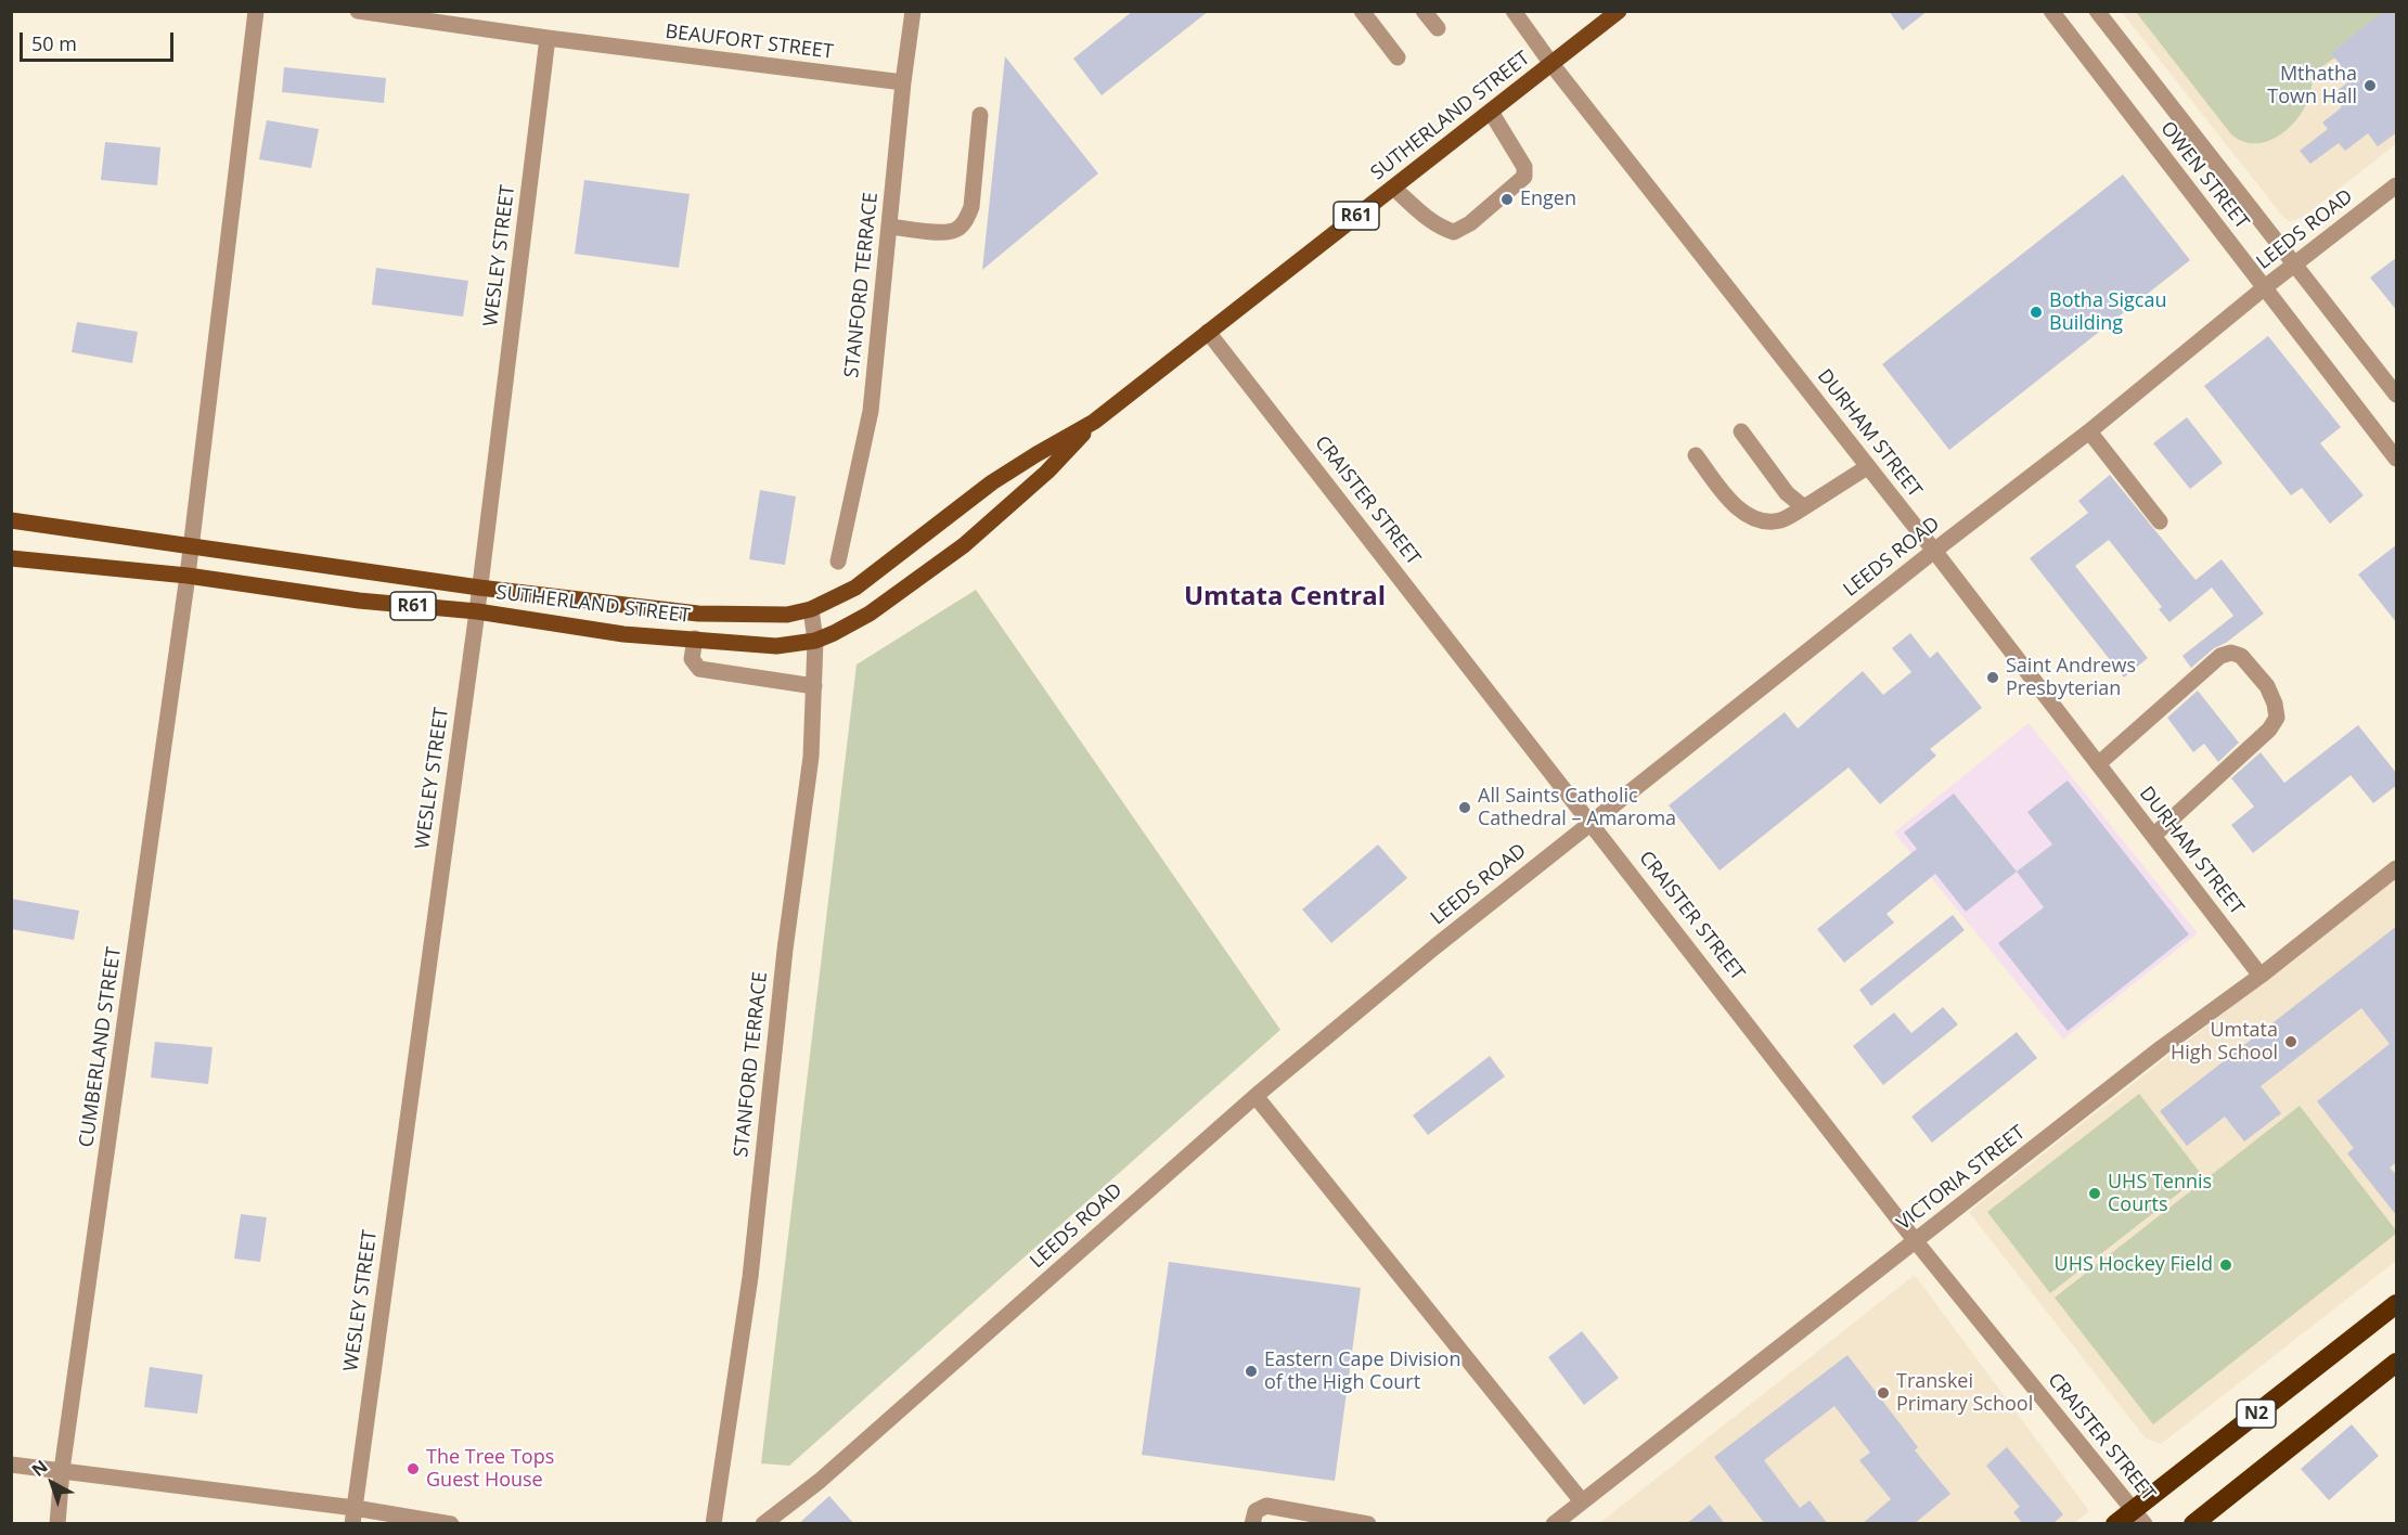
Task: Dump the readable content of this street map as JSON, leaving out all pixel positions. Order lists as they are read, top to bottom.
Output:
{
  "streets": {
    "highway": ["N2"],
    "main road": ["SUTHERLAND STREET", "R61"],
    "street": [
      "BEAUFORT STREET",
      "OWEN STREET",
      "LEEDS ROAD",
      "WESLEY STREET",
      "STANFORD TERRACE",
      "DURHAM STREET",
      "CRAISTER STREET",
      "CUMBERLAND STREET",
      "VICTORIA STREET"
    ]
  },
  "crossings": [
    ["BEAUFORT STREET", "WESLEY STREET"],
    ["BEAUFORT STREET", "STANFORD TERRACE"],
    ["SUTHERLAND STREET", "WESLEY STREET"],
    ["SUTHERLAND STREET", "STANFORD TERRACE"],
    ["SUTHERLAND STREET", "DURHAM STREET"],
    ["SUTHERLAND STREET", "CRAISTER STREET"],
    ["SUTHERLAND STREET", "CUMBERLAND STREET"],
    ["OWEN STREET", "LEEDS ROAD"],
    ["LEEDS ROAD", "DURHAM STREET"],
    ["LEEDS ROAD", "CRAISTER STREET"],
    ["DURHAM STREET", "VICTORIA STREET"],
    ["CRAISTER STREET", "VICTORIA STREET"],
    ["CRAISTER STREET", "N2"]
  ],
  "districts": ["Umtata Central"],
  "places": [
    "Mthatha Town Hall",
    "Engen",
    "Botha Sigcau Building",
    "Saint Andrews Presbyterian",
    "All Saints Catholic Cathedral – Amaroma",
    "Umtata High School",
    "UHS Tennis Courts",
    "UHS Hockey Field",
    "Eastern Cape Division of the High Court",
    "Transkei Primary School",
    "The Tree Tops Guest House"
  ],
  "scale_bar": "50 m",
  "north": "top left"
}
